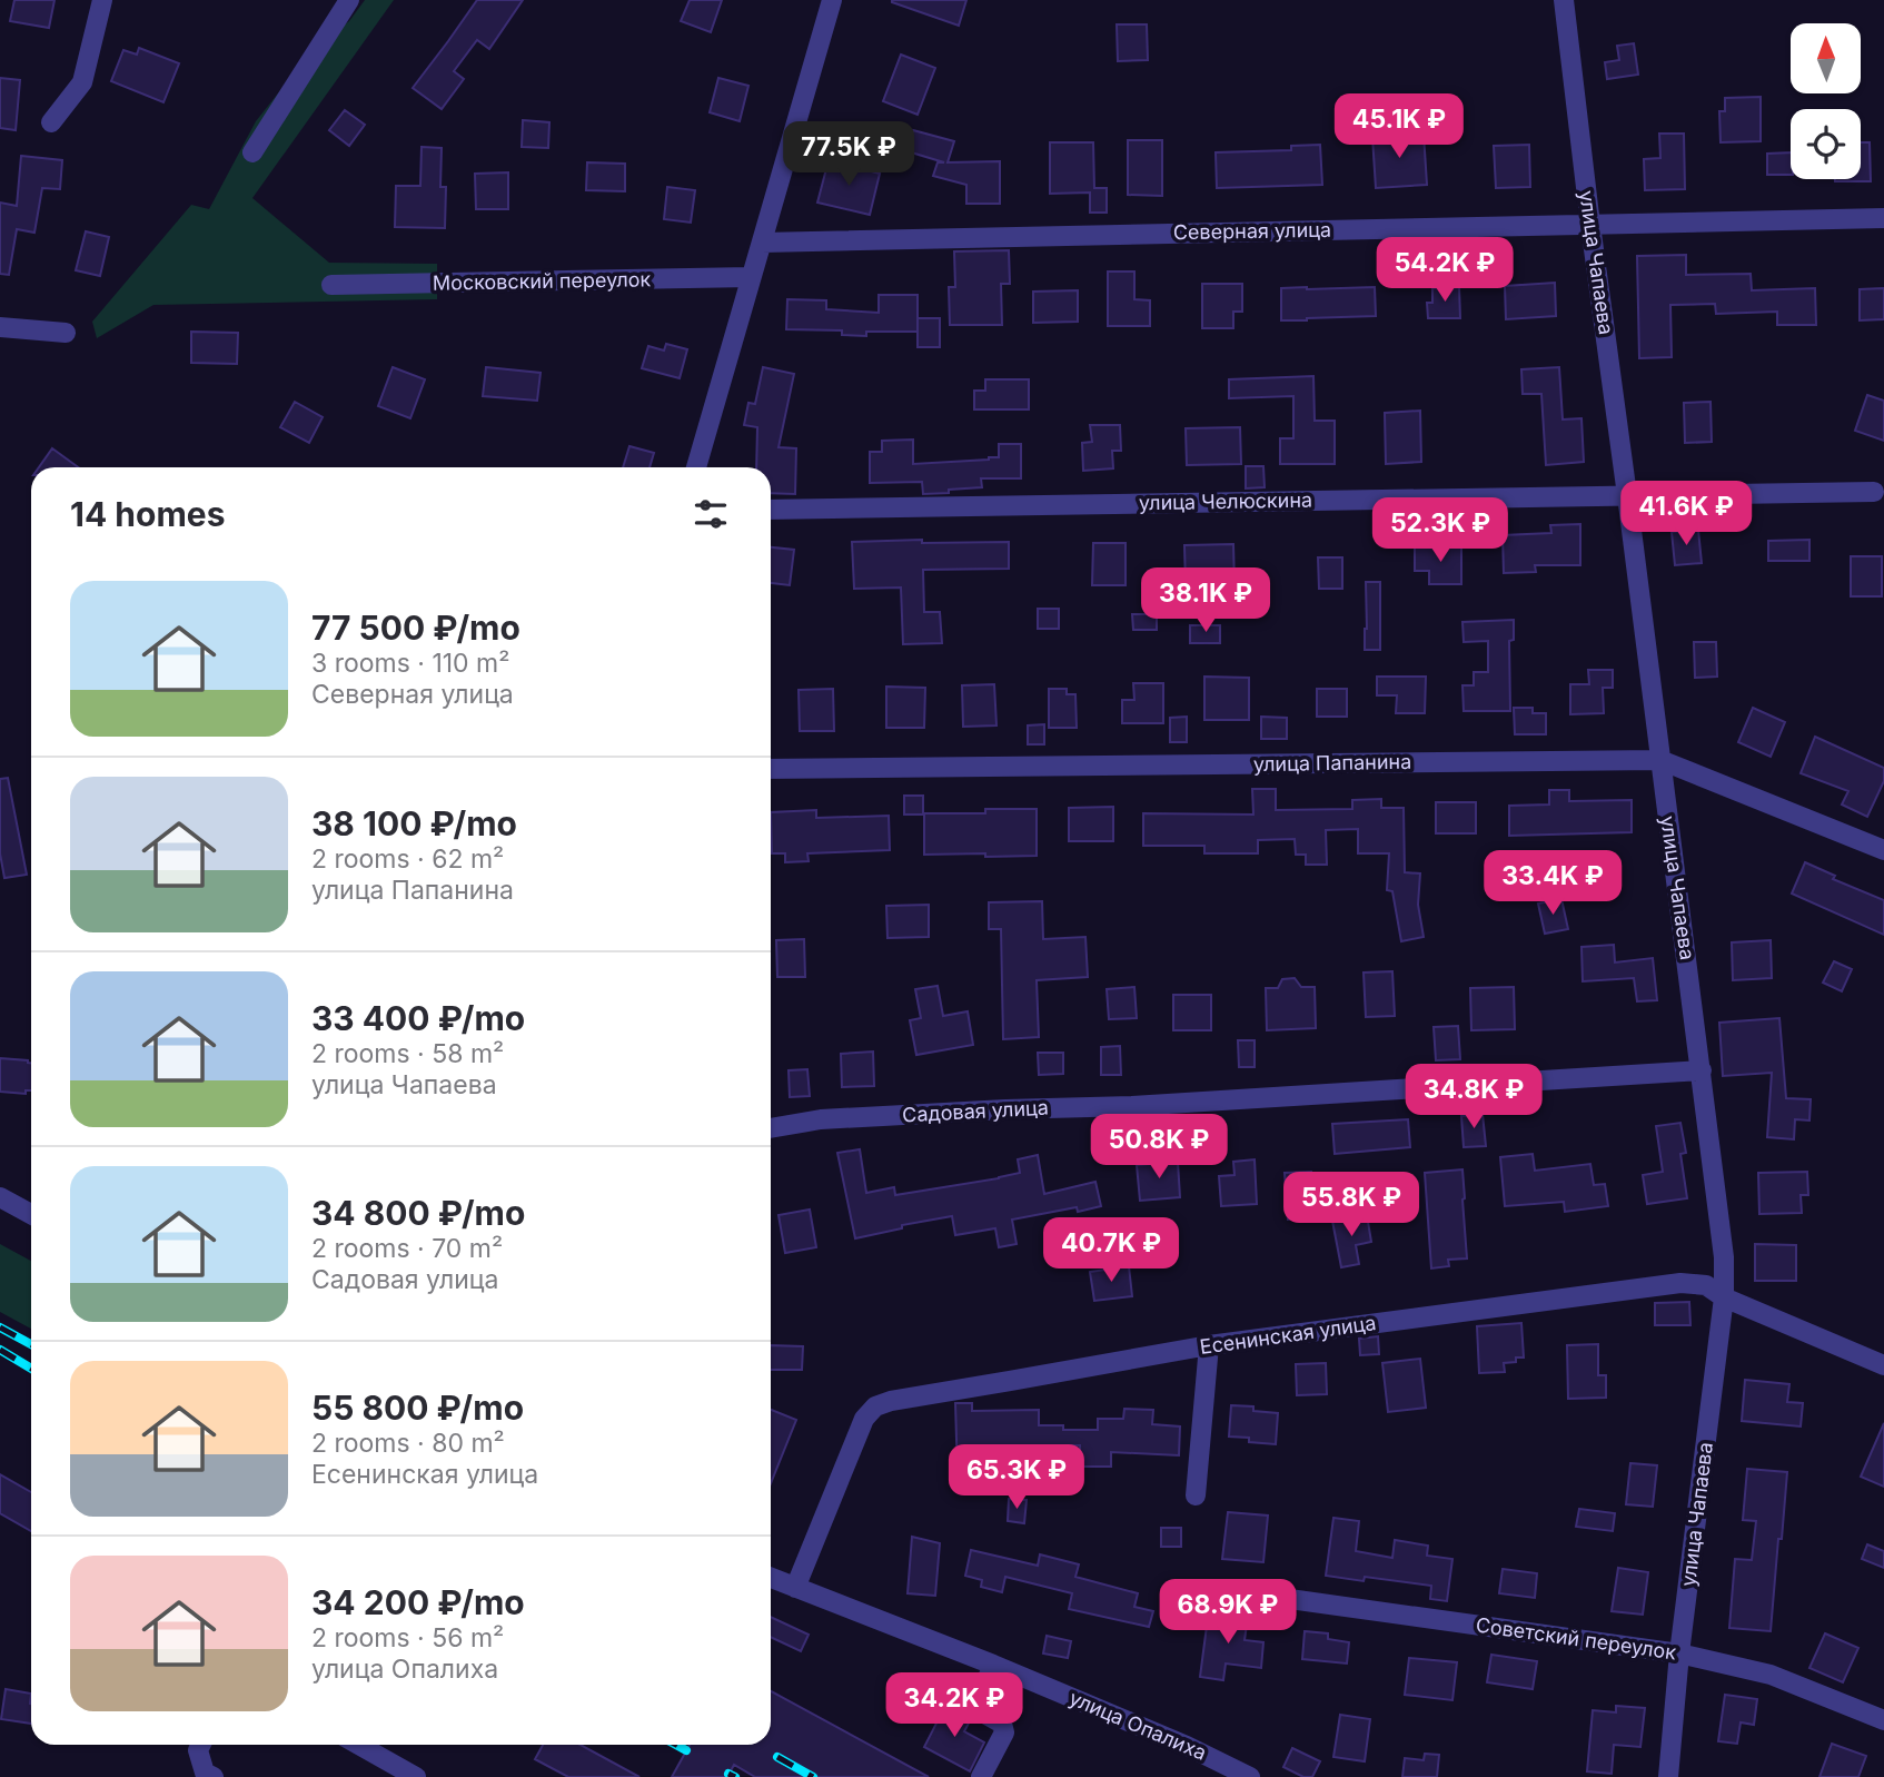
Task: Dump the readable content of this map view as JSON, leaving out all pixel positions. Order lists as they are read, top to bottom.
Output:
{
  "streets": {
    "street": [
      "Северная улица",
      "улица Чапаева",
      "Московский переулок",
      "улица Челюскина",
      "улица Папанина",
      "Садовая улица",
      "Есенинская улица",
      "Советский переулок",
      "улица Опалиха"
    ]
  },
  "crossings": [
    ["Северная улица", "улица Чапаева"],
    ["улица Чапаева", "улица Челюскина"],
    ["улица Чапаева", "улица Папанина"],
    ["улица Чапаева", "Садовая улица"],
    ["улица Чапаева", "Есенинская улица"],
    ["улица Чапаева", "Советский переулок"],
    ["Есенинская улица", "улица Опалиха"]
  ],
  "north": "top",
  "page": {
    "price": [
      "45.1K ₽",
      "77.5K ₽",
      "54.2K ₽",
      "41.6K ₽",
      "52.3K ₽",
      "38.1K ₽",
      "33.4K ₽",
      "34.8K ₽",
      "50.8K ₽",
      "55.8K ₽",
      "40.7K ₽",
      "65.3K ₽",
      "68.9K ₽",
      "34.2K ₽"
    ],
    "heading": "14 homes",
    "list": [
      {
        "name": "77 500 ₽/mo",
        "note": "3 rooms · 110 m² · Северная улица"
      },
      {
        "name": "38 100 ₽/mo",
        "note": "2 rooms · 62 m² · улица Папанина"
      },
      {
        "name": "33 400 ₽/mo",
        "note": "2 rooms · 58 m² · улица Чапаева"
      },
      {
        "name": "34 800 ₽/mo",
        "note": "2 rooms · 70 m² · Садовая улица"
      },
      {
        "name": "55 800 ₽/mo",
        "note": "2 rooms · 80 m² · Есенинская улица"
      },
      {
        "name": "34 200 ₽/mo",
        "note": "2 rooms · 56 m² · улица Опалиха"
      }
    ]
  }
}
